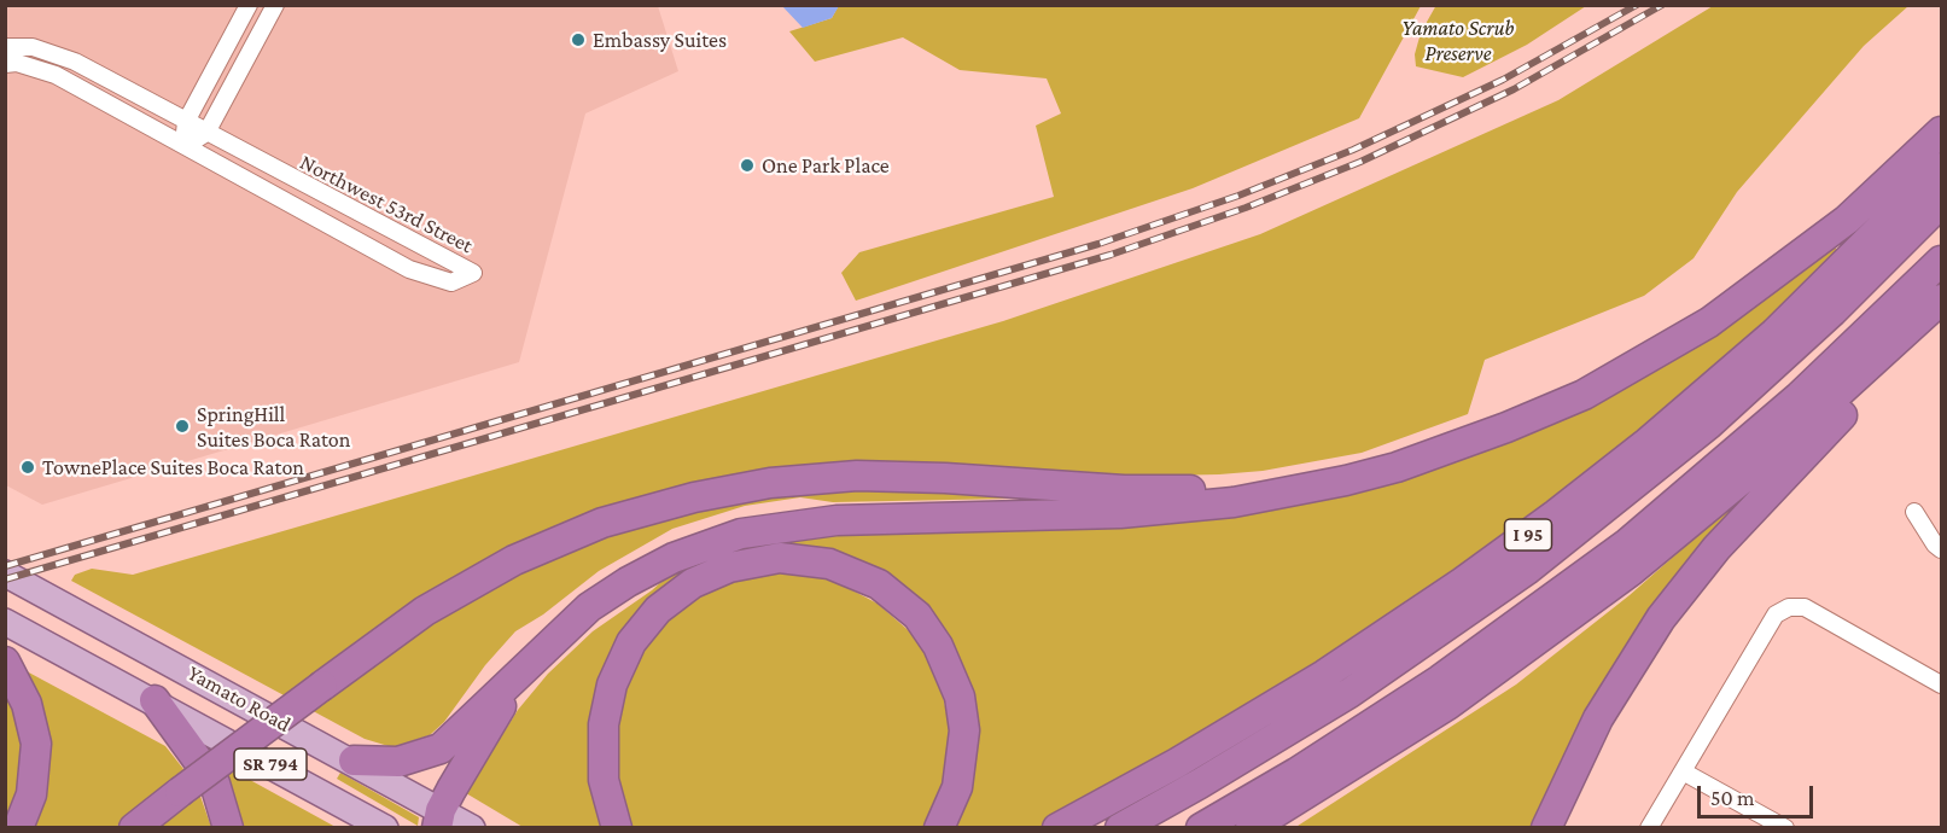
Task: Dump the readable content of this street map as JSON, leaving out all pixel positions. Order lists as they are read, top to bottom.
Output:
{
  "streets": {
    "highway": ["I 95"],
    "main road": ["Yamato Road", "SR 794"],
    "street": ["Northwest 53rd Street"]
  },
  "parks": ["Yamato Scrub Preserve"],
  "places": [
    "Embassy Suites",
    "One Park Place",
    "SpringHill Suites Boca Raton",
    "TownePlace Suites Boca Raton"
  ],
  "scale_bar": "50 m"
}
